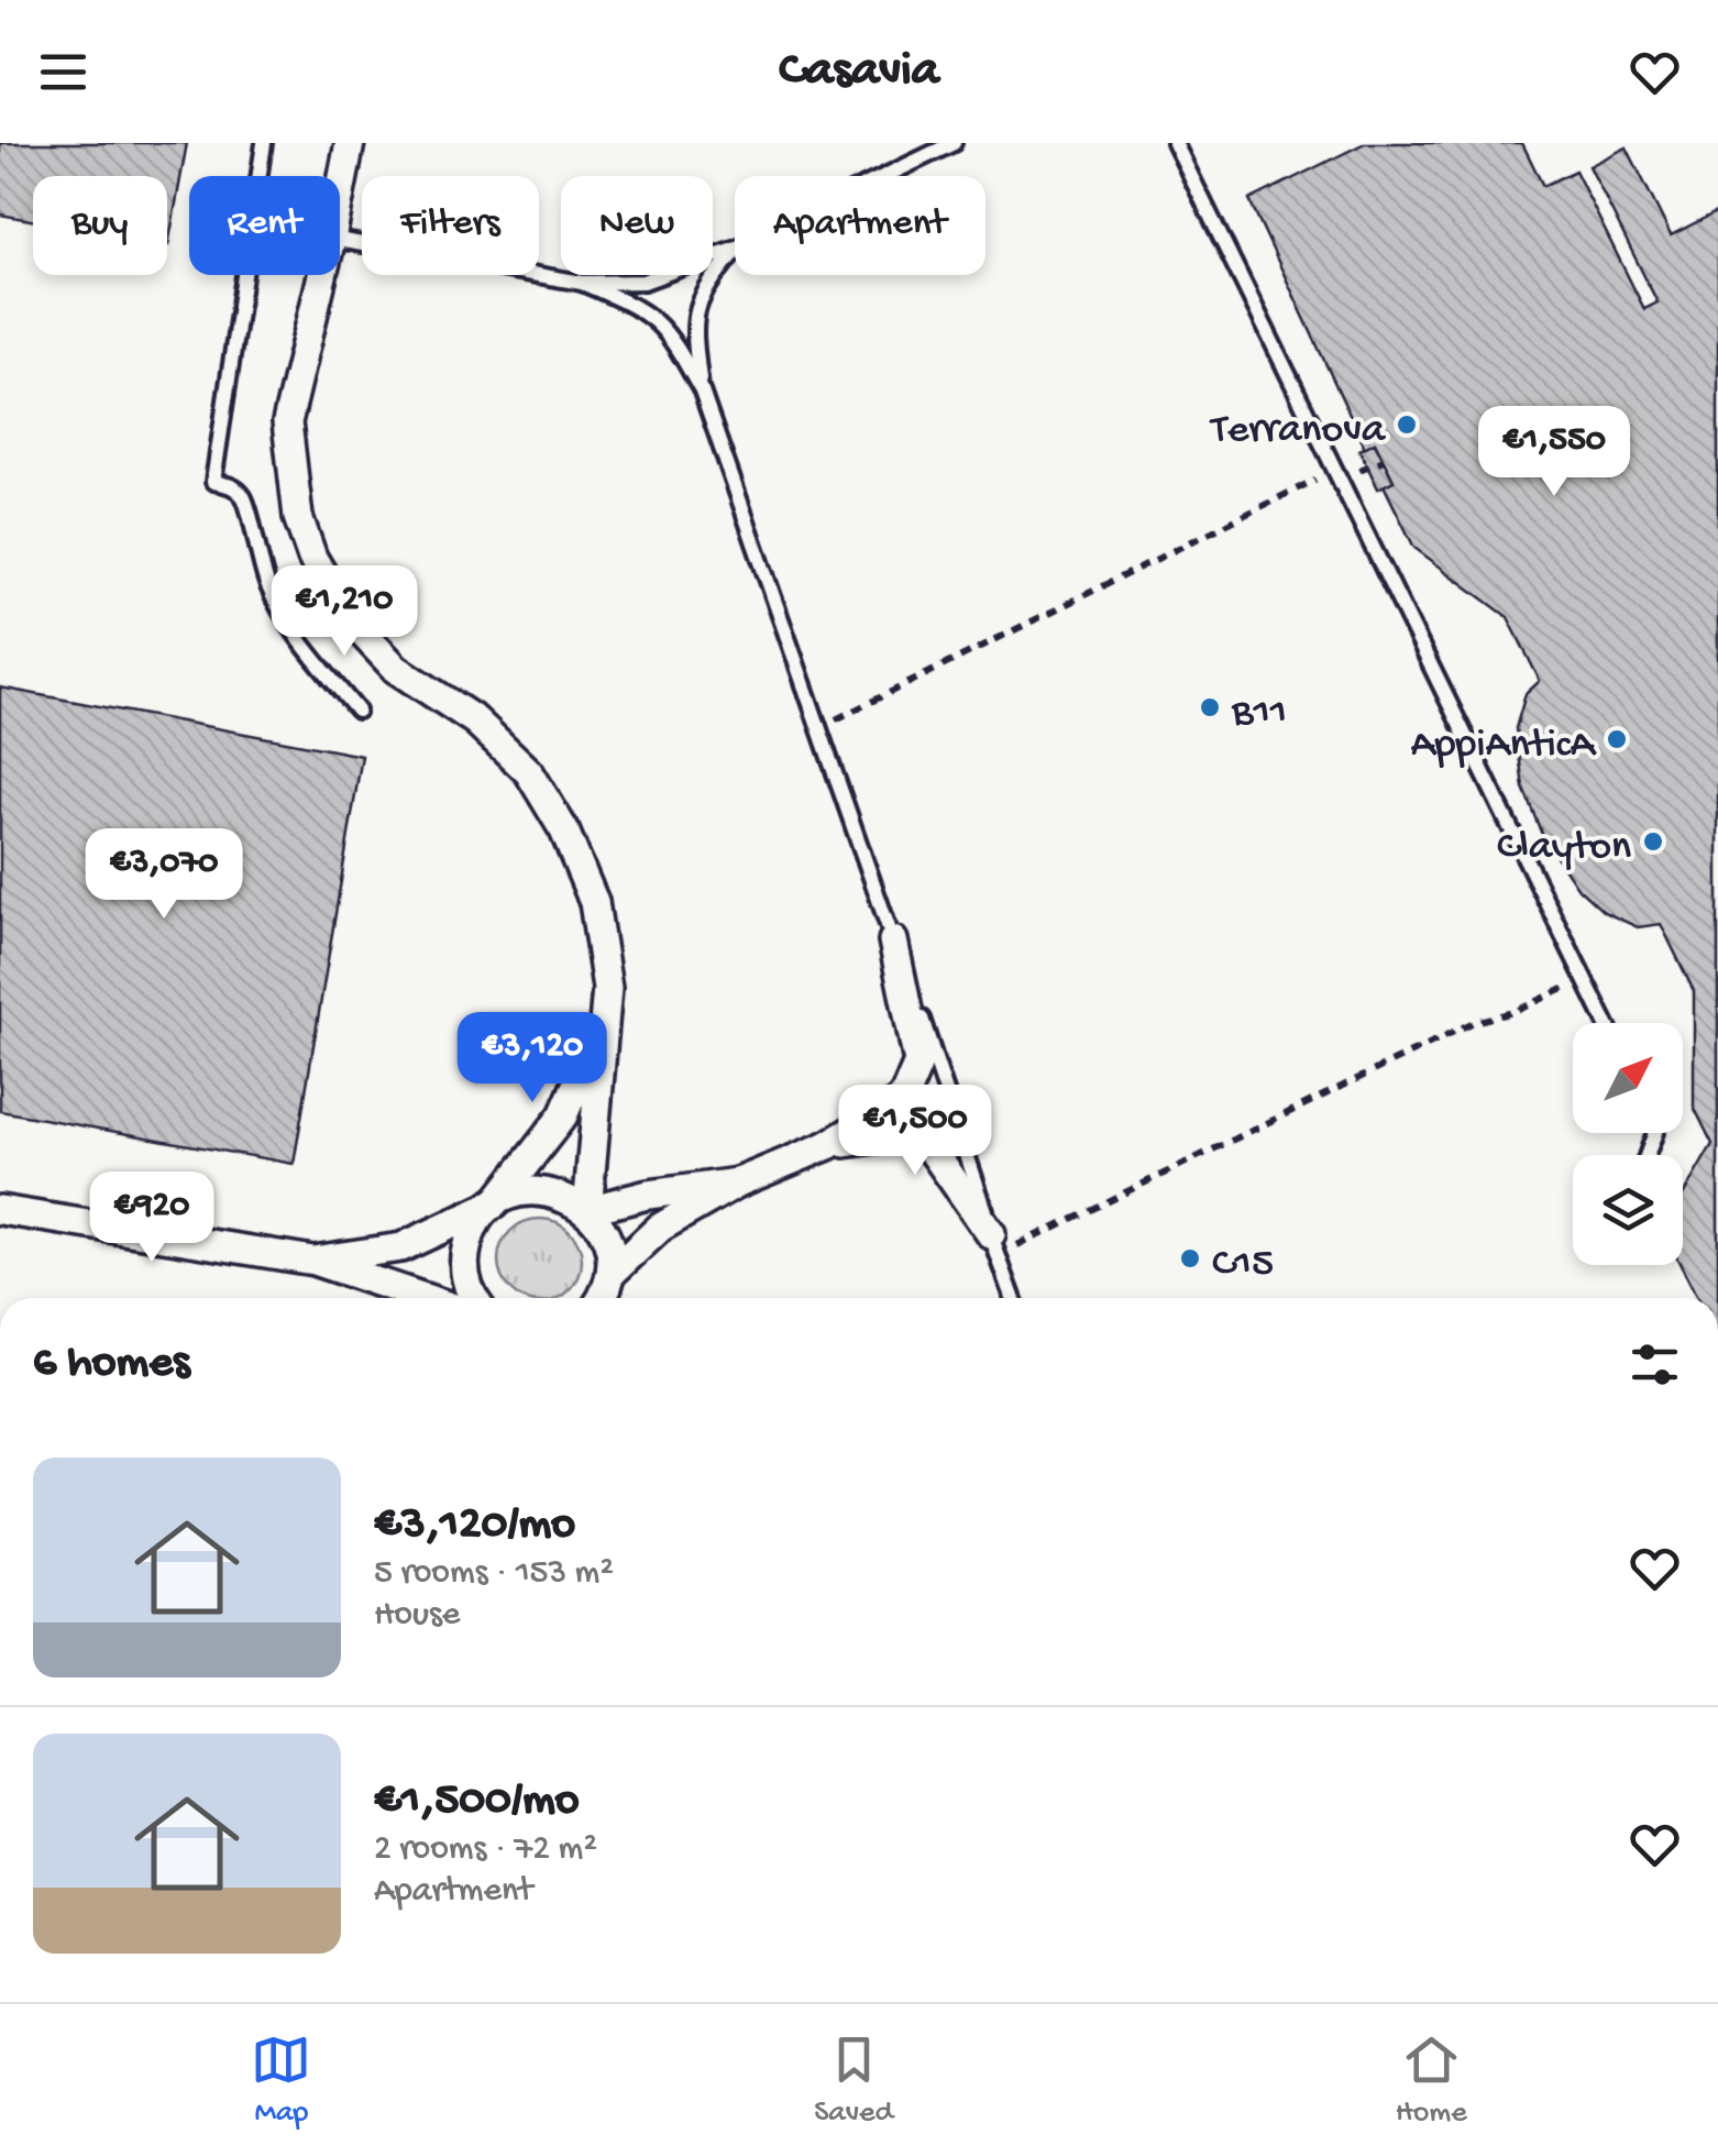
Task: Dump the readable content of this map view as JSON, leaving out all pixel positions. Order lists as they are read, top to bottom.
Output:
{
  "places": [
    "Terranova",
    "B11",
    "AppiAnticA",
    "Clayton",
    "C15"
  ],
  "north": "top right",
  "page": {
    "header": "Casavia",
    "chip": [
      "Buy",
      "Rent",
      "Filters",
      "New",
      "Apartment"
    ],
    "price": [
      "€1,550",
      "€1,210",
      "€3,070",
      "€3,120",
      "€1,500",
      "€920"
    ],
    "heading": "6 homes",
    "list": [
      {
        "name": "€3,120/mo",
        "note": "5 rooms · 153 m² · House"
      },
      {
        "name": "€1,500/mo",
        "note": "2 rooms · 72 m² · Apartment"
      }
    ],
    "tabs": ["Map", "Saved", "Home"]
  }
}
